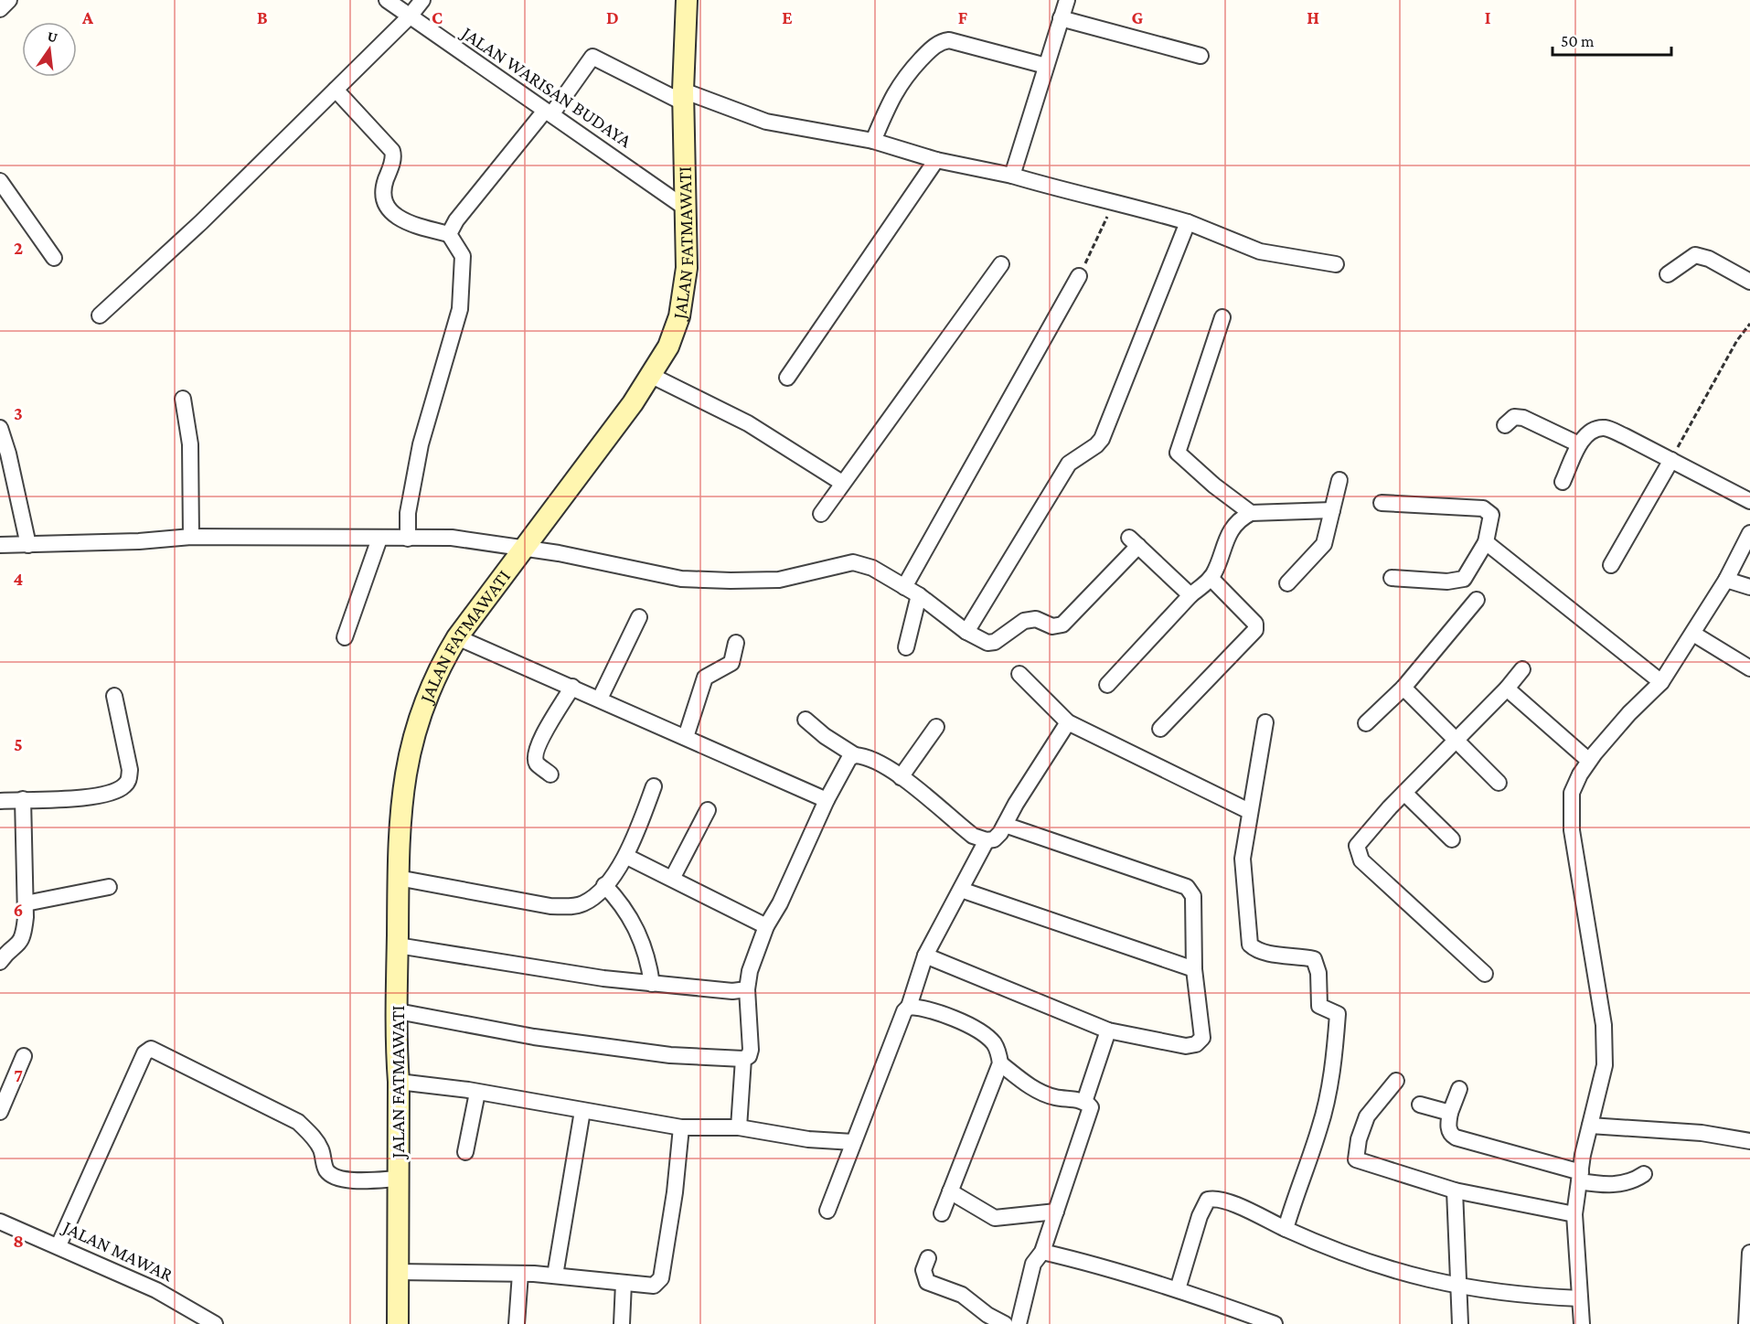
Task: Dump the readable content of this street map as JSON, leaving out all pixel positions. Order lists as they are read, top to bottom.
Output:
{
  "streets": {
    "street": ["JALAN WARISAN BUDAYA", "JALAN FATMAWATI", "JALAN MAWAR"]
  },
  "crossings": [
    ["JALAN WARISAN BUDAYA", "JALAN FATMAWATI"]
  ],
  "scale_bar": "50 m",
  "north": "top",
  "grid": {
    "columns": [
      "A",
      "B",
      "C",
      "D",
      "E",
      "F",
      "G",
      "H",
      "I"
    ],
    "rows": [
      "2",
      "3",
      "4",
      "5",
      "6",
      "7",
      "8"
    ]
  }
}
